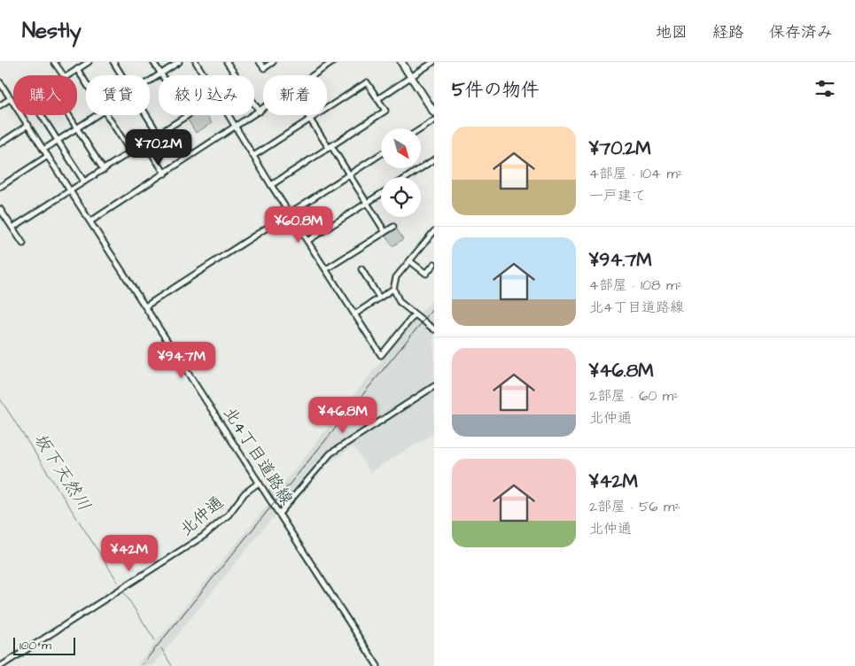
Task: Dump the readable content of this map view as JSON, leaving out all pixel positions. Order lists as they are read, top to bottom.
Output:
{
  "streets": {
    "street": ["北4丁目道路線", "北仲通"]
  },
  "crossings": [
    ["北4丁目道路線", "北仲通"]
  ],
  "water": ["坂下天然川"],
  "scale_bar": "100 m",
  "north": "bottom right",
  "page": {
    "header": "Nestly",
    "nav": ["地図", "経路", "保存済み"],
    "heading": "5件の物件",
    "chip": [
      "購入",
      "賃貸",
      "絞り込み",
      "新着"
    ],
    "list": [
      {
        "name": "¥70.2M",
        "note": "4部屋 · 104 m² · 一戸建て"
      },
      {
        "name": "¥94.7M",
        "note": "4部屋 · 108 m² · 北4丁目道路線"
      },
      {
        "name": "¥46.8M",
        "note": "2部屋 · 60 m² · 北仲通"
      },
      {
        "name": "¥42M",
        "note": "2部屋 · 56 m² · 北仲通"
      }
    ],
    "price": [
      "¥70.2M",
      "¥60.8M",
      "¥94.7M",
      "¥46.8M",
      "¥42M"
    ],
    "scale": "100 m"
  }
}
